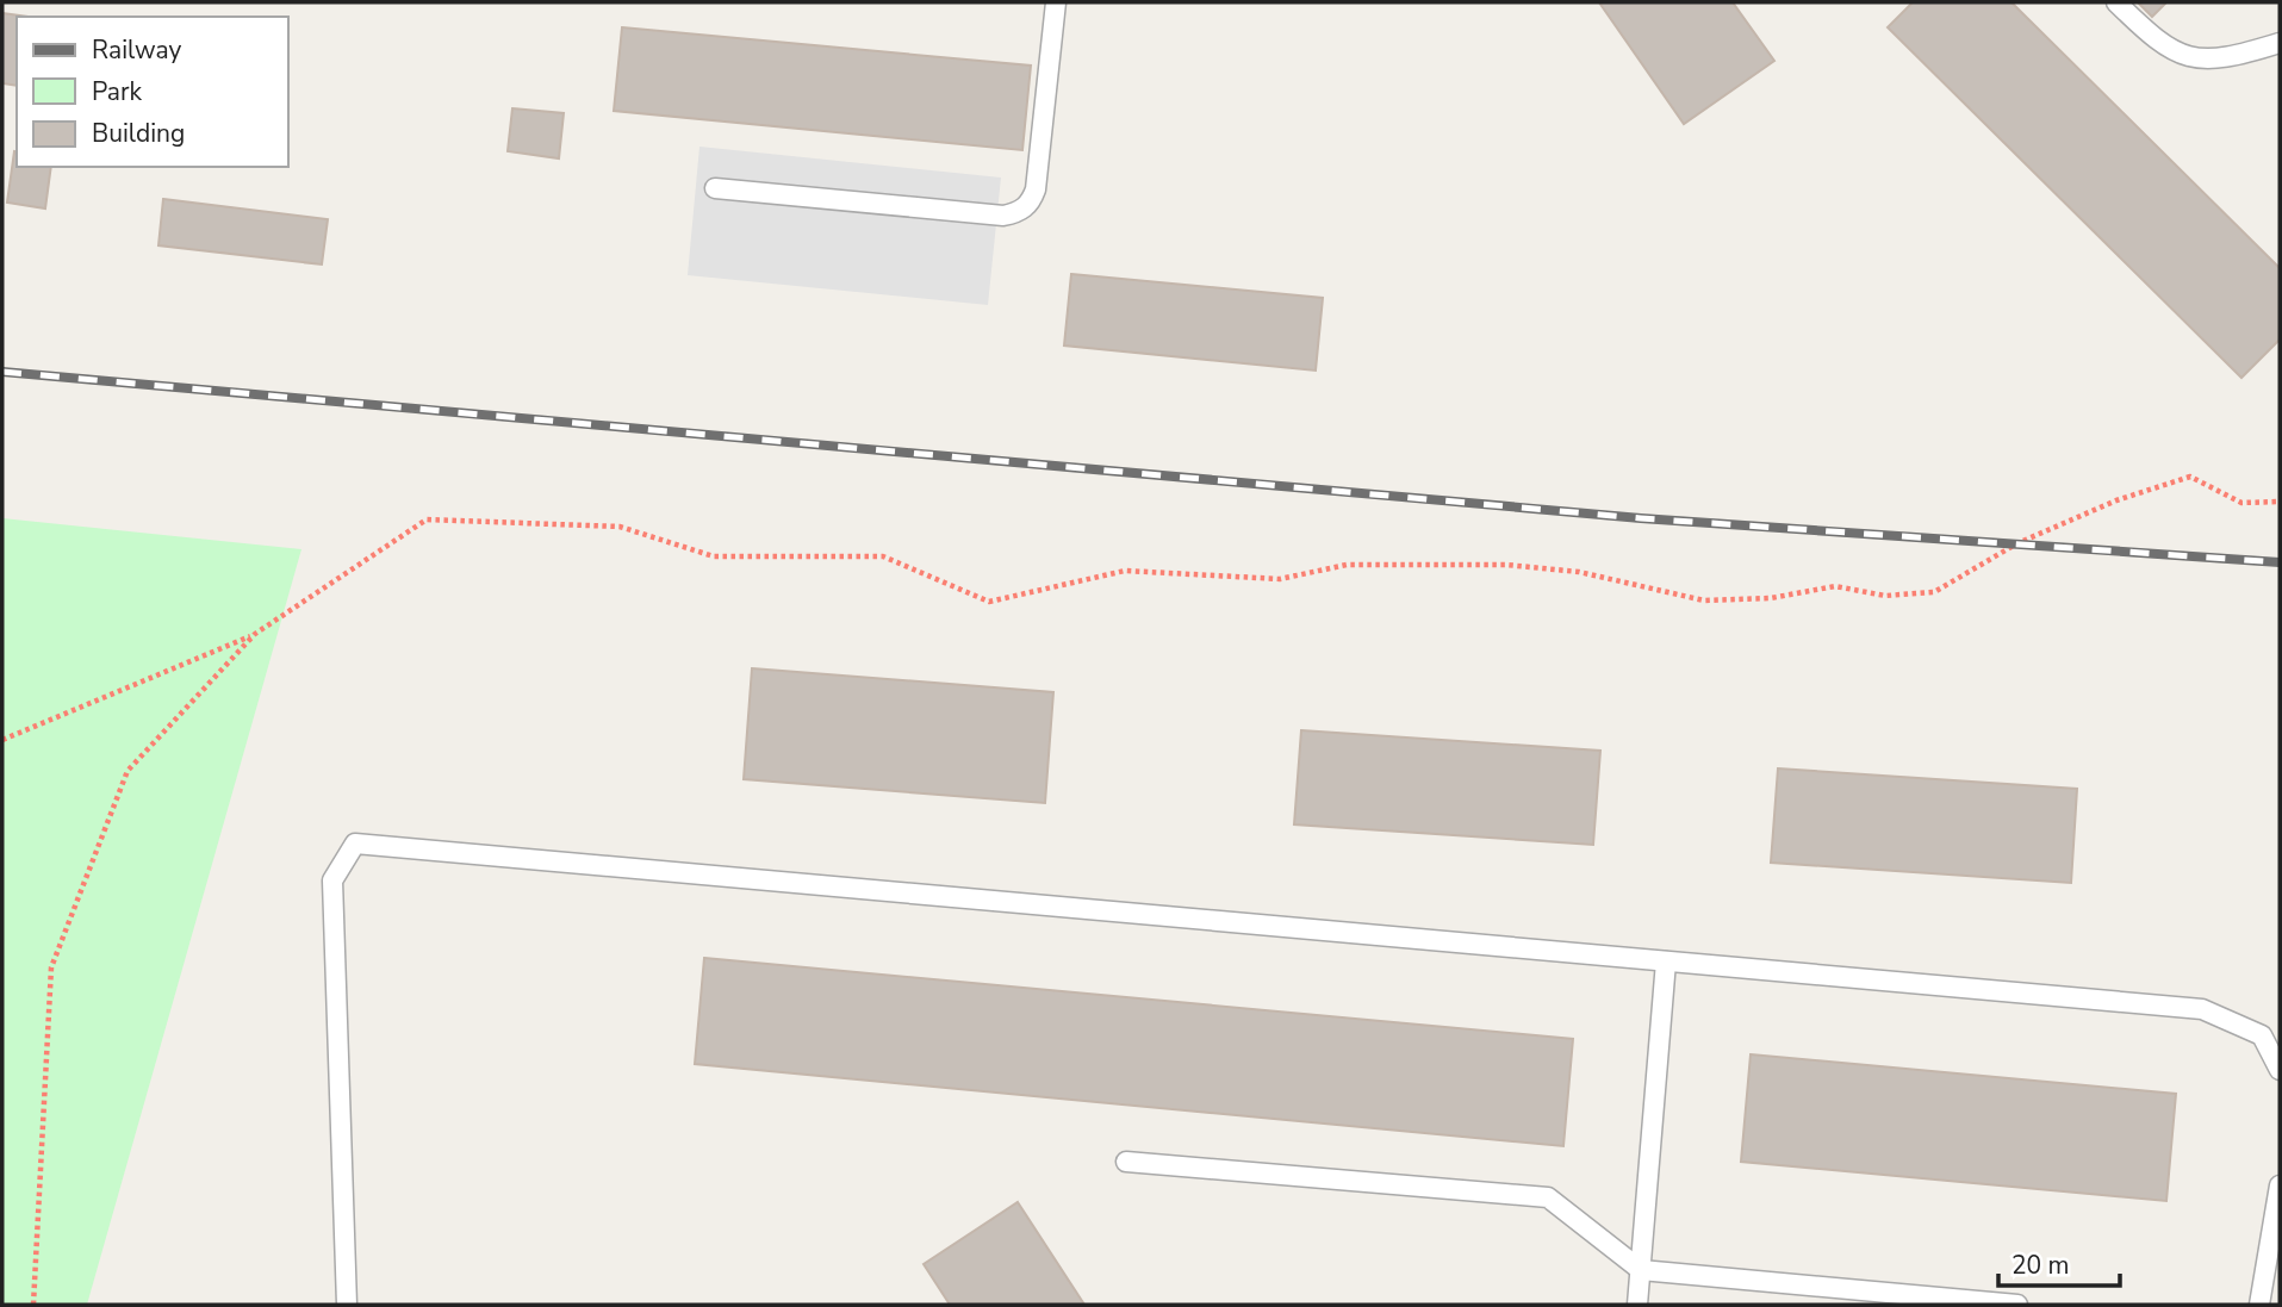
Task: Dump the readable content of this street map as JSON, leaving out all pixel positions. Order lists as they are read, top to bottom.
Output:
{
  "legend": ["Railway", "Park", "Building"],
  "scale_bar": "20 m"
}
